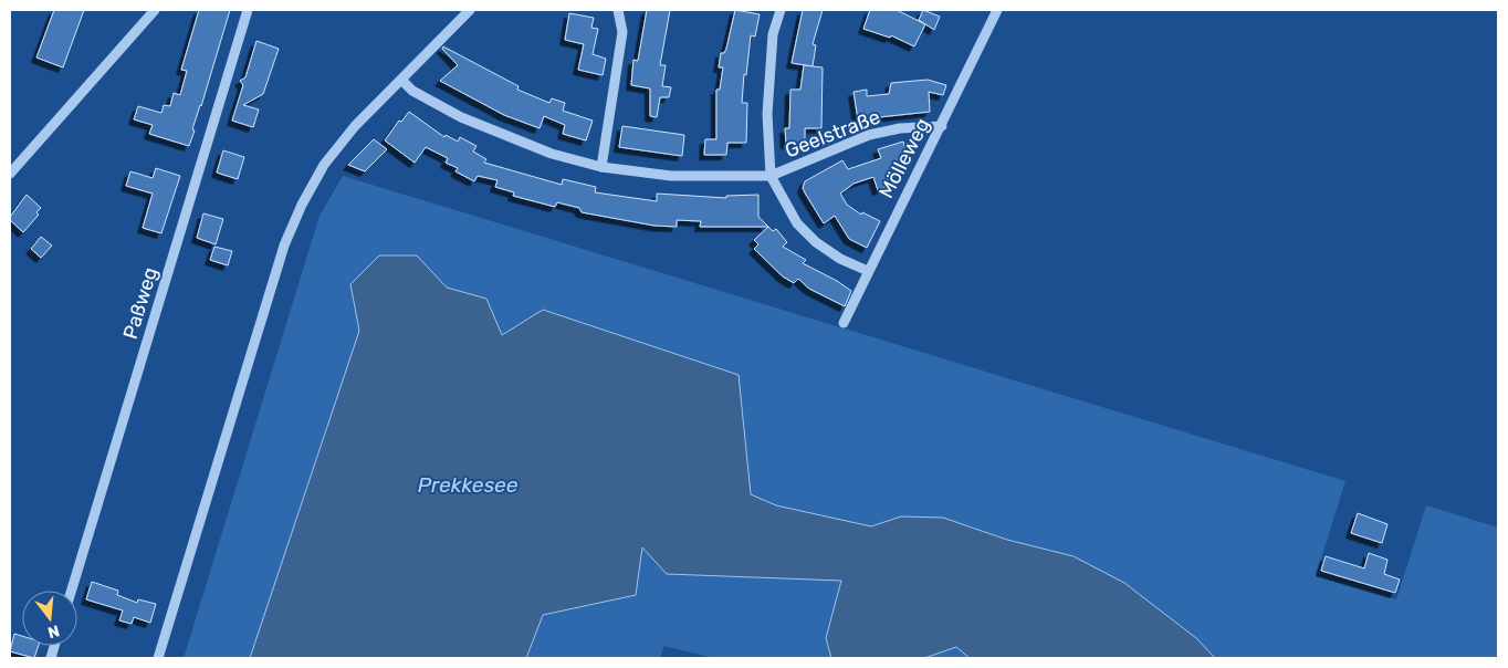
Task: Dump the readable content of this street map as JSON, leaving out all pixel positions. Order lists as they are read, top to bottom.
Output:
{
  "streets": {
    "street": ["Geelstraße", "Mölleweg", "Paßweg"]
  },
  "crossings": [
    ["Geelstraße", "Mölleweg"]
  ],
  "water": ["Prekkesee"],
  "north": "bottom"
}
